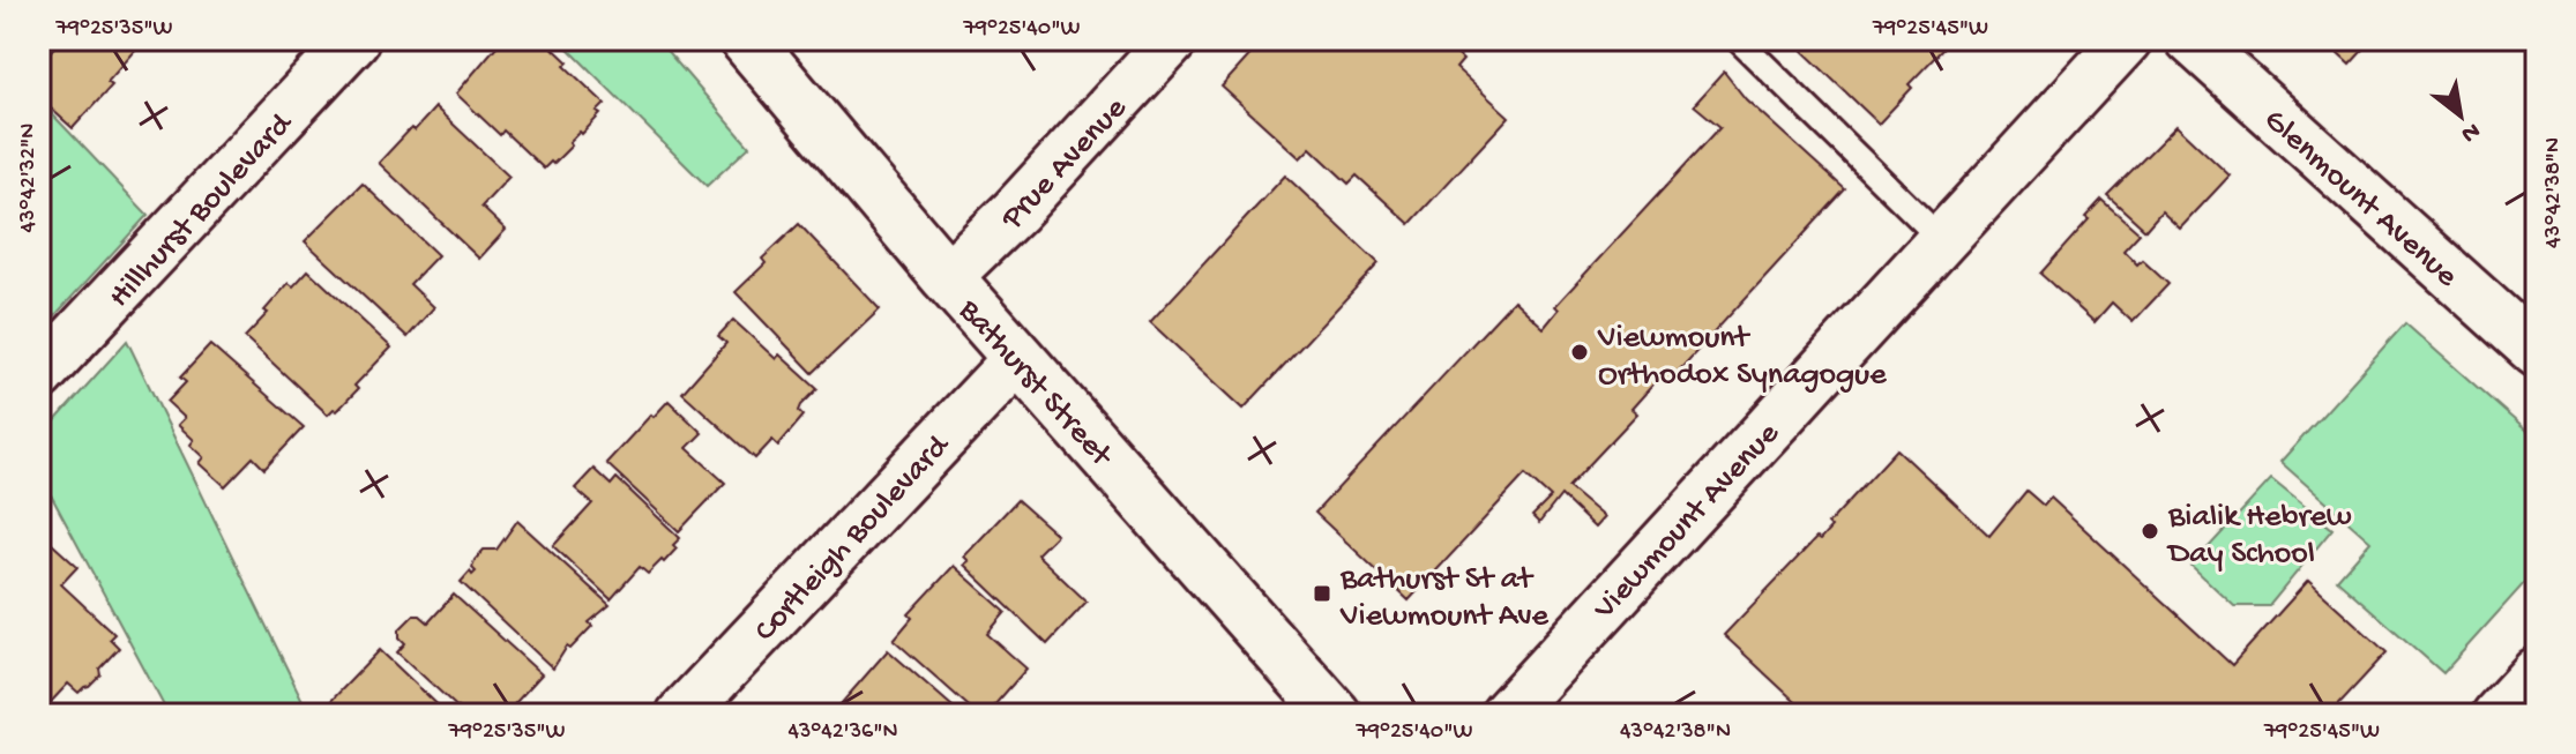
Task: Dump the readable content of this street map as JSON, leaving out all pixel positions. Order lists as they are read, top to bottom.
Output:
{
  "streets": {
    "main road": ["Bathurst Street"],
    "street": [
      "Prue Avenue",
      "Glenmount Avenue",
      "Hillhurst Boulevard",
      "Viewmount Avenue",
      "Cortleigh Boulevard"
    ]
  },
  "crossings": [
    ["Prue Avenue", "Bathurst Street"],
    ["Bathurst Street", "Cortleigh Boulevard"]
  ],
  "places": {
    "other": ["Viewmount Orthodox Synagogue", "Bialik Hebrew Day School"],
    "transit": ["Bathurst St at Viewmount Ave"]
  },
  "north": "bottom right",
  "coordinates": [
    "79°25'35\"W",
    "79°25'40\"W",
    "79°25'45\"W",
    "43°42'32\"N",
    "43°42'38\"N",
    "43°42'36\"N"
  ]
}
